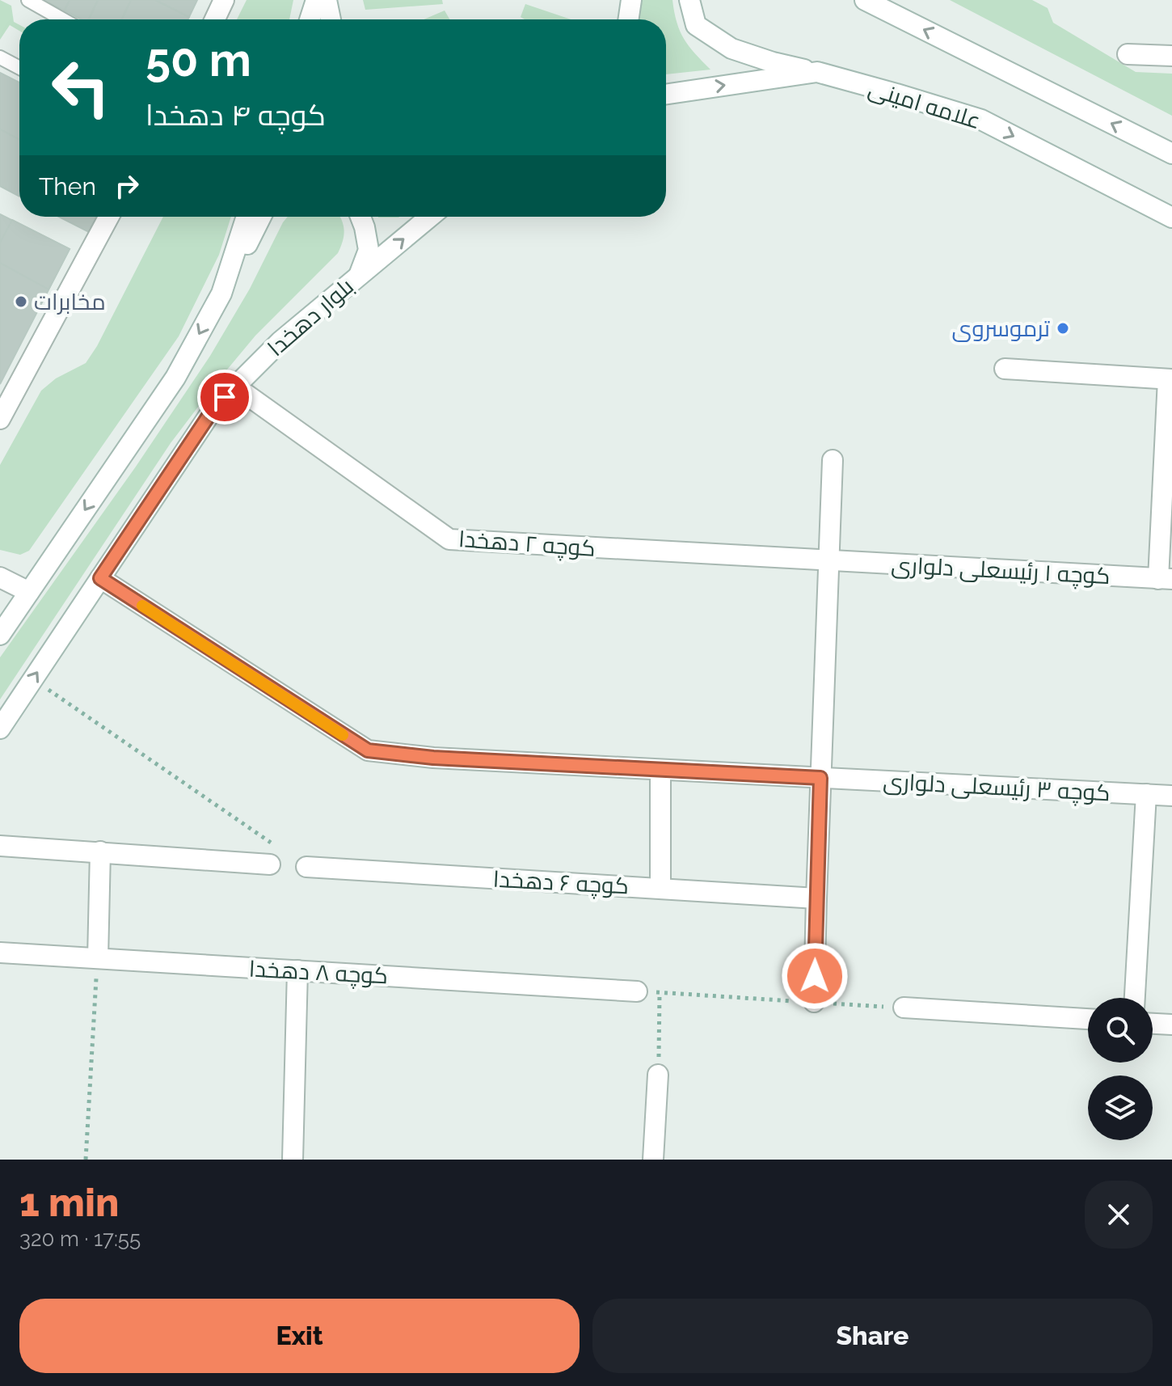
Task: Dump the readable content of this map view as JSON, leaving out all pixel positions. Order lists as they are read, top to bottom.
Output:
{
  "streets": {
    "street": [
      "علامه امینی",
      "بلوار دهخدا",
      "کوچه ۲ دهخدا",
      "کوچه ۱ رئیسعلی دلواری",
      "کوچه ۳ رئیسعلی دلواری",
      "کوچه ۶ دهخدا",
      "کوچه ۸ دهخدا"
    ]
  },
  "crossings": [
    ["بلوار دهخدا", "کوچه ۲ دهخدا"],
    ["بلوار دهخدا", "کوچه ۳ رئیسعلی دلواری"],
    ["کوچه ۲ دهخدا", "کوچه ۱ رئیسعلی دلواری"]
  ],
  "places": ["مخابرات", "ترموسروی"],
  "page": {
    "turn": ["50 m", "کوچه ۴ دهخدا"],
    "then": "Then",
    "heading": ["1 min", "320 m · 17:55"],
    "buttons": ["Exit", "Share"]
  }
}
